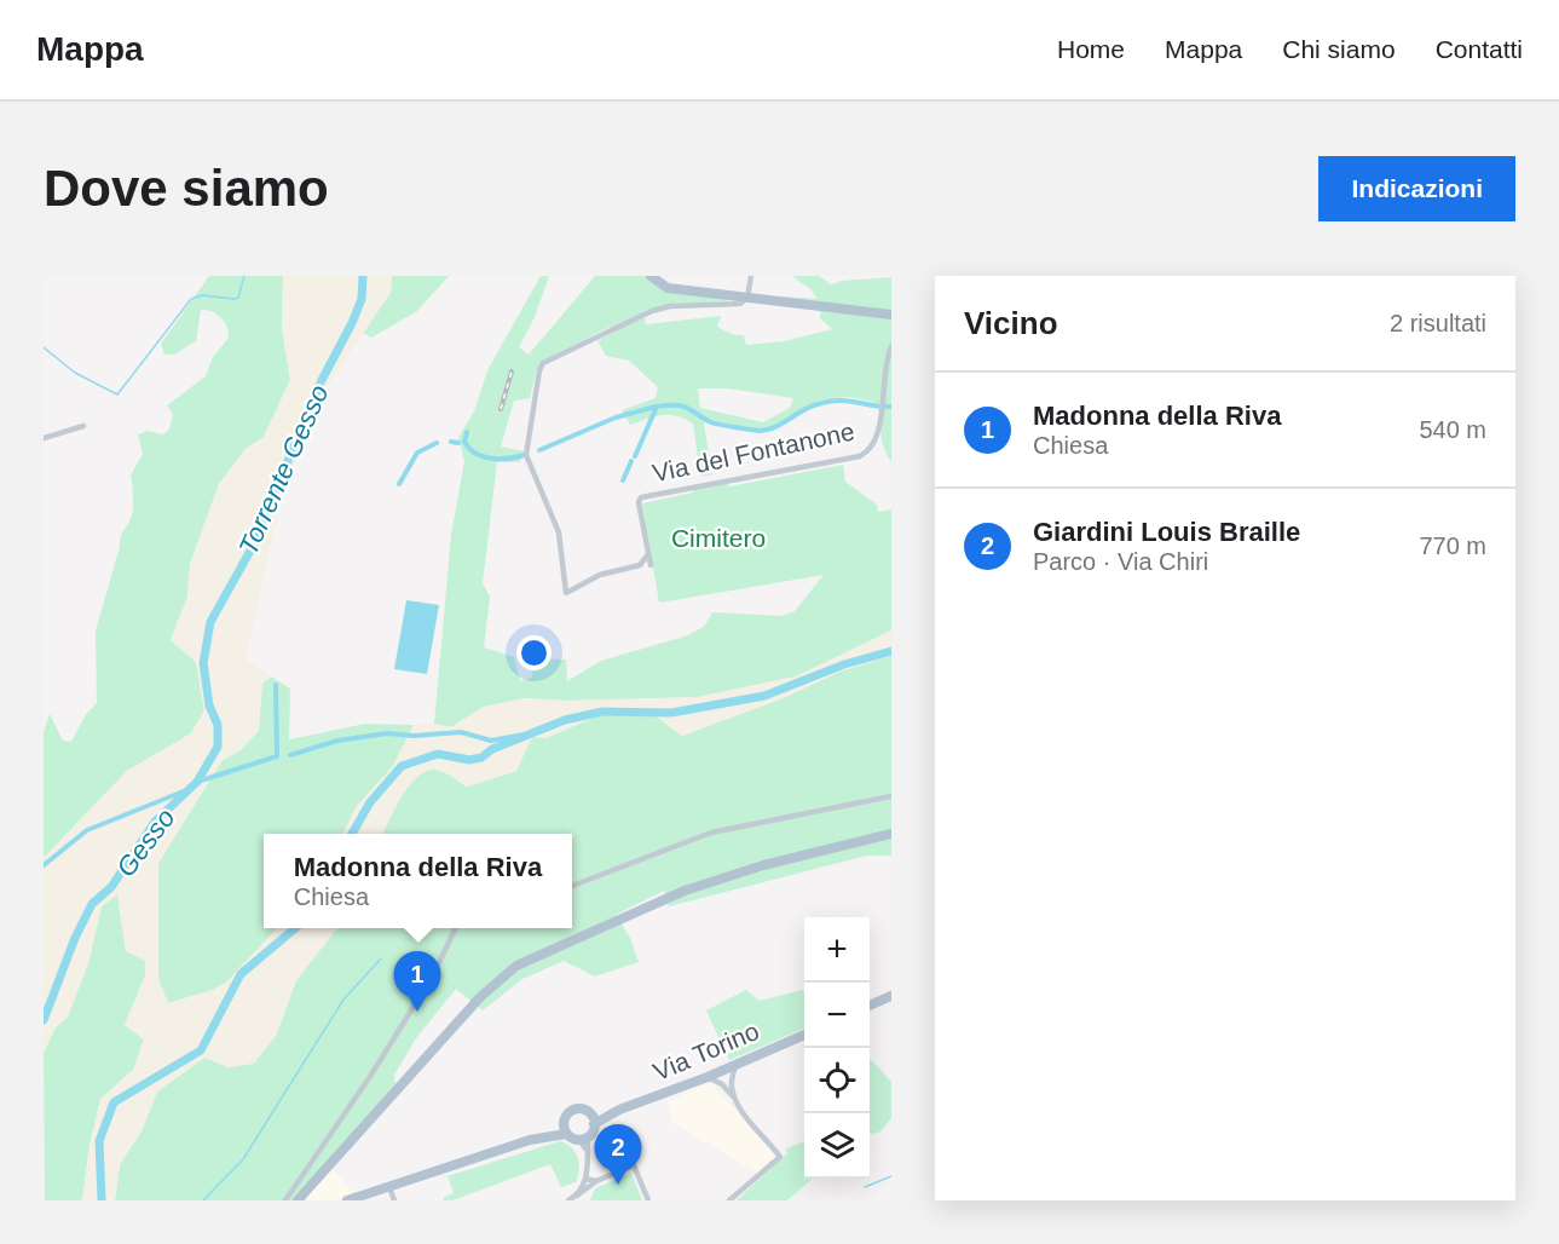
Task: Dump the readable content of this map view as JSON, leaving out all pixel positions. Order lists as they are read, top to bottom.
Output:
{
  "streets": {
    "main road": ["Via Torino"],
    "street": ["Via del Fontanone"]
  },
  "water": ["Torrente Gesso", "Gesso"],
  "parks": ["Cimitero"],
  "page": {
    "header": "Mappa",
    "nav": [
      "Home",
      "Mappa",
      "Chi siamo",
      "Contatti"
    ],
    "buttons": "Indicazioni",
    "title": "Dove siamo",
    "heading": ["Vicino", "2 risultati"],
    "list": [
      {
        "mark": "1",
        "name": "Madonna della Riva",
        "note": "Chiesa",
        "value": "540 m"
      },
      {
        "mark": "2",
        "name": "Giardini Louis Braille",
        "note": "Parco · Via Chiri",
        "value": "770 m"
      }
    ],
    "popup": ["Madonna della Riva", "Chiesa"],
    "map_buttons": ["+", "−"],
    "pins": ["1", "2"]
  }
}
